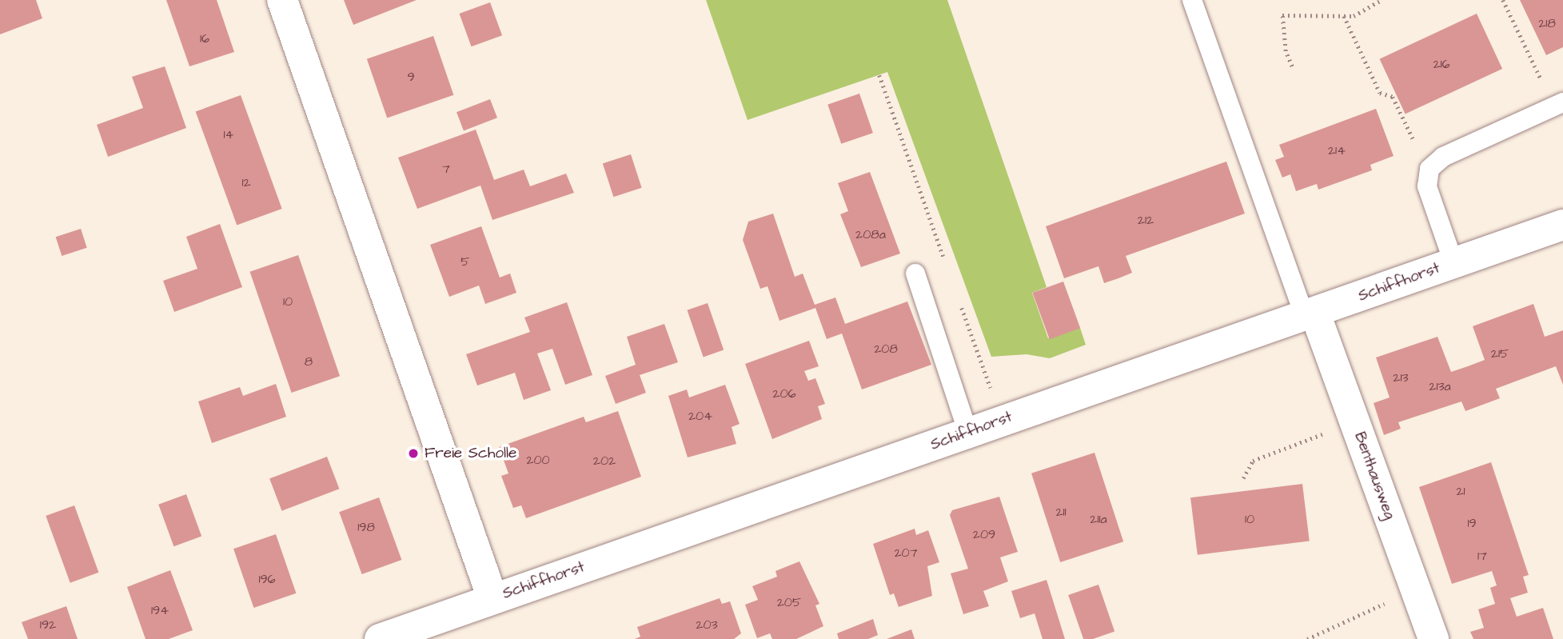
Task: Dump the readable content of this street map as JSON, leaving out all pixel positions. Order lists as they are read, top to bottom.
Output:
{
  "streets": {
    "street": ["Schiffhorst", "Benthausweg"]
  },
  "crossings": [
    ["Schiffhorst", "Benthausweg"]
  ],
  "places": ["Freie Scholle"],
  "house_numbers": [
    "218",
    "16",
    "216",
    "9",
    "14",
    "214",
    "7",
    "12",
    "212",
    "208a",
    "5",
    "10",
    "208",
    "215",
    "8",
    "213",
    "213a",
    "206",
    "204",
    "200",
    "202",
    "21",
    "211",
    "211a",
    "10",
    "19",
    "198",
    "209",
    "207",
    "17",
    "196",
    "205",
    "194",
    "192",
    "203"
  ]
}
